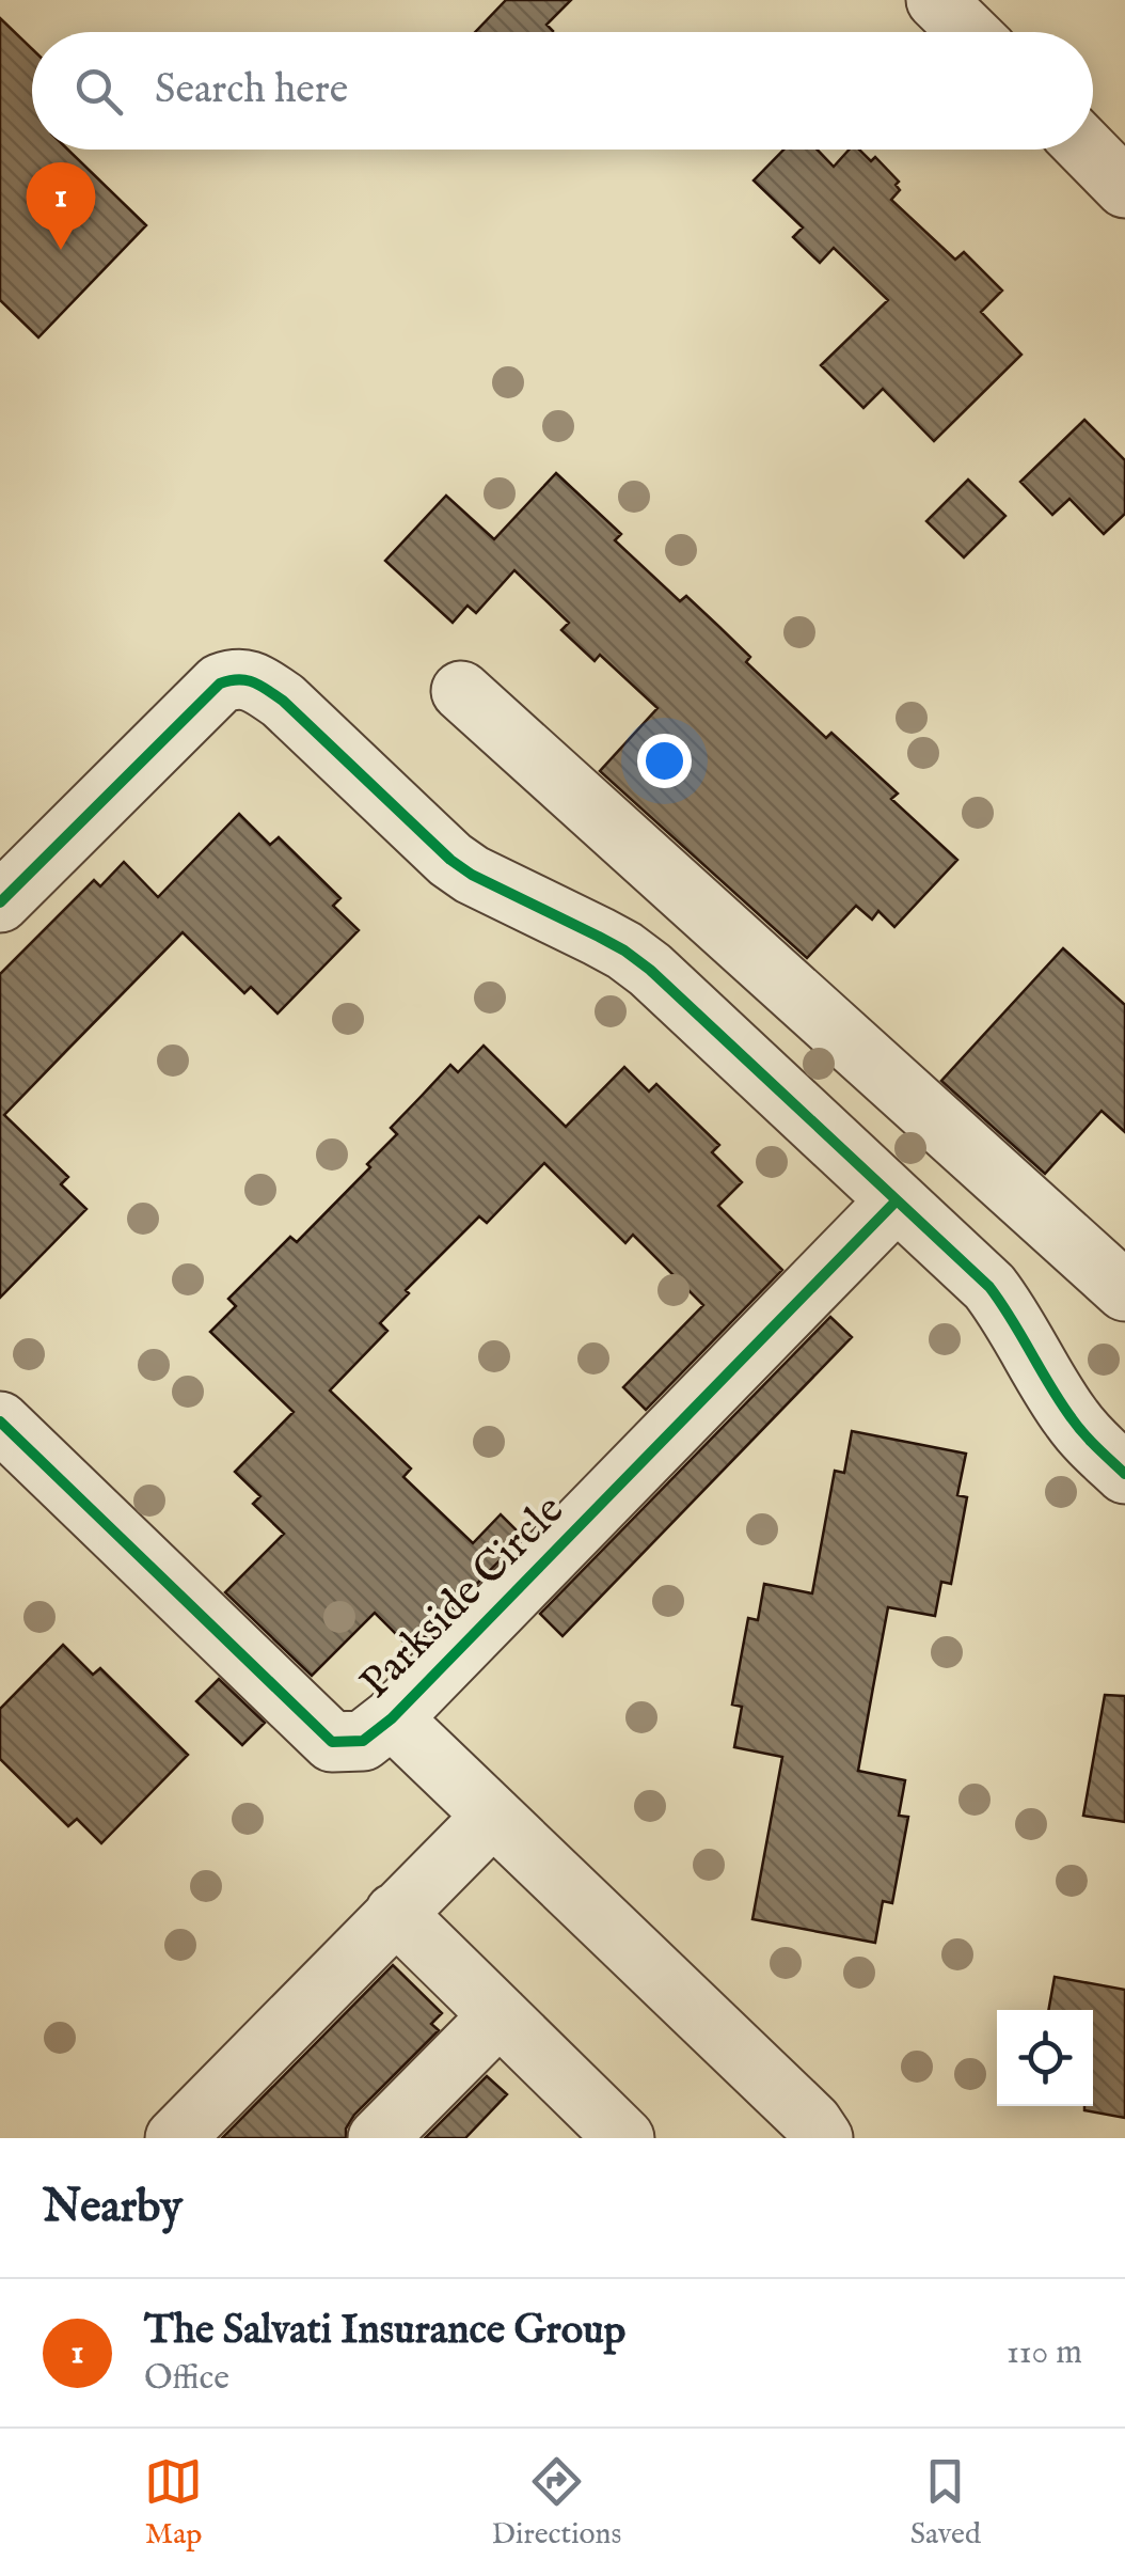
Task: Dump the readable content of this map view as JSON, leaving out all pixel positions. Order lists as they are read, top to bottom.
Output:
{
  "streets": {
    "street": ["Parkside Circle"]
  },
  "page": {
    "search": "Search here",
    "pins": "1",
    "heading": "Nearby",
    "list": [
      {
        "mark": "1",
        "name": "The Salvati Insurance Group",
        "note": "Office",
        "value": "110 m"
      }
    ],
    "nav": ["Map", "Directions", "Saved"]
  }
}
